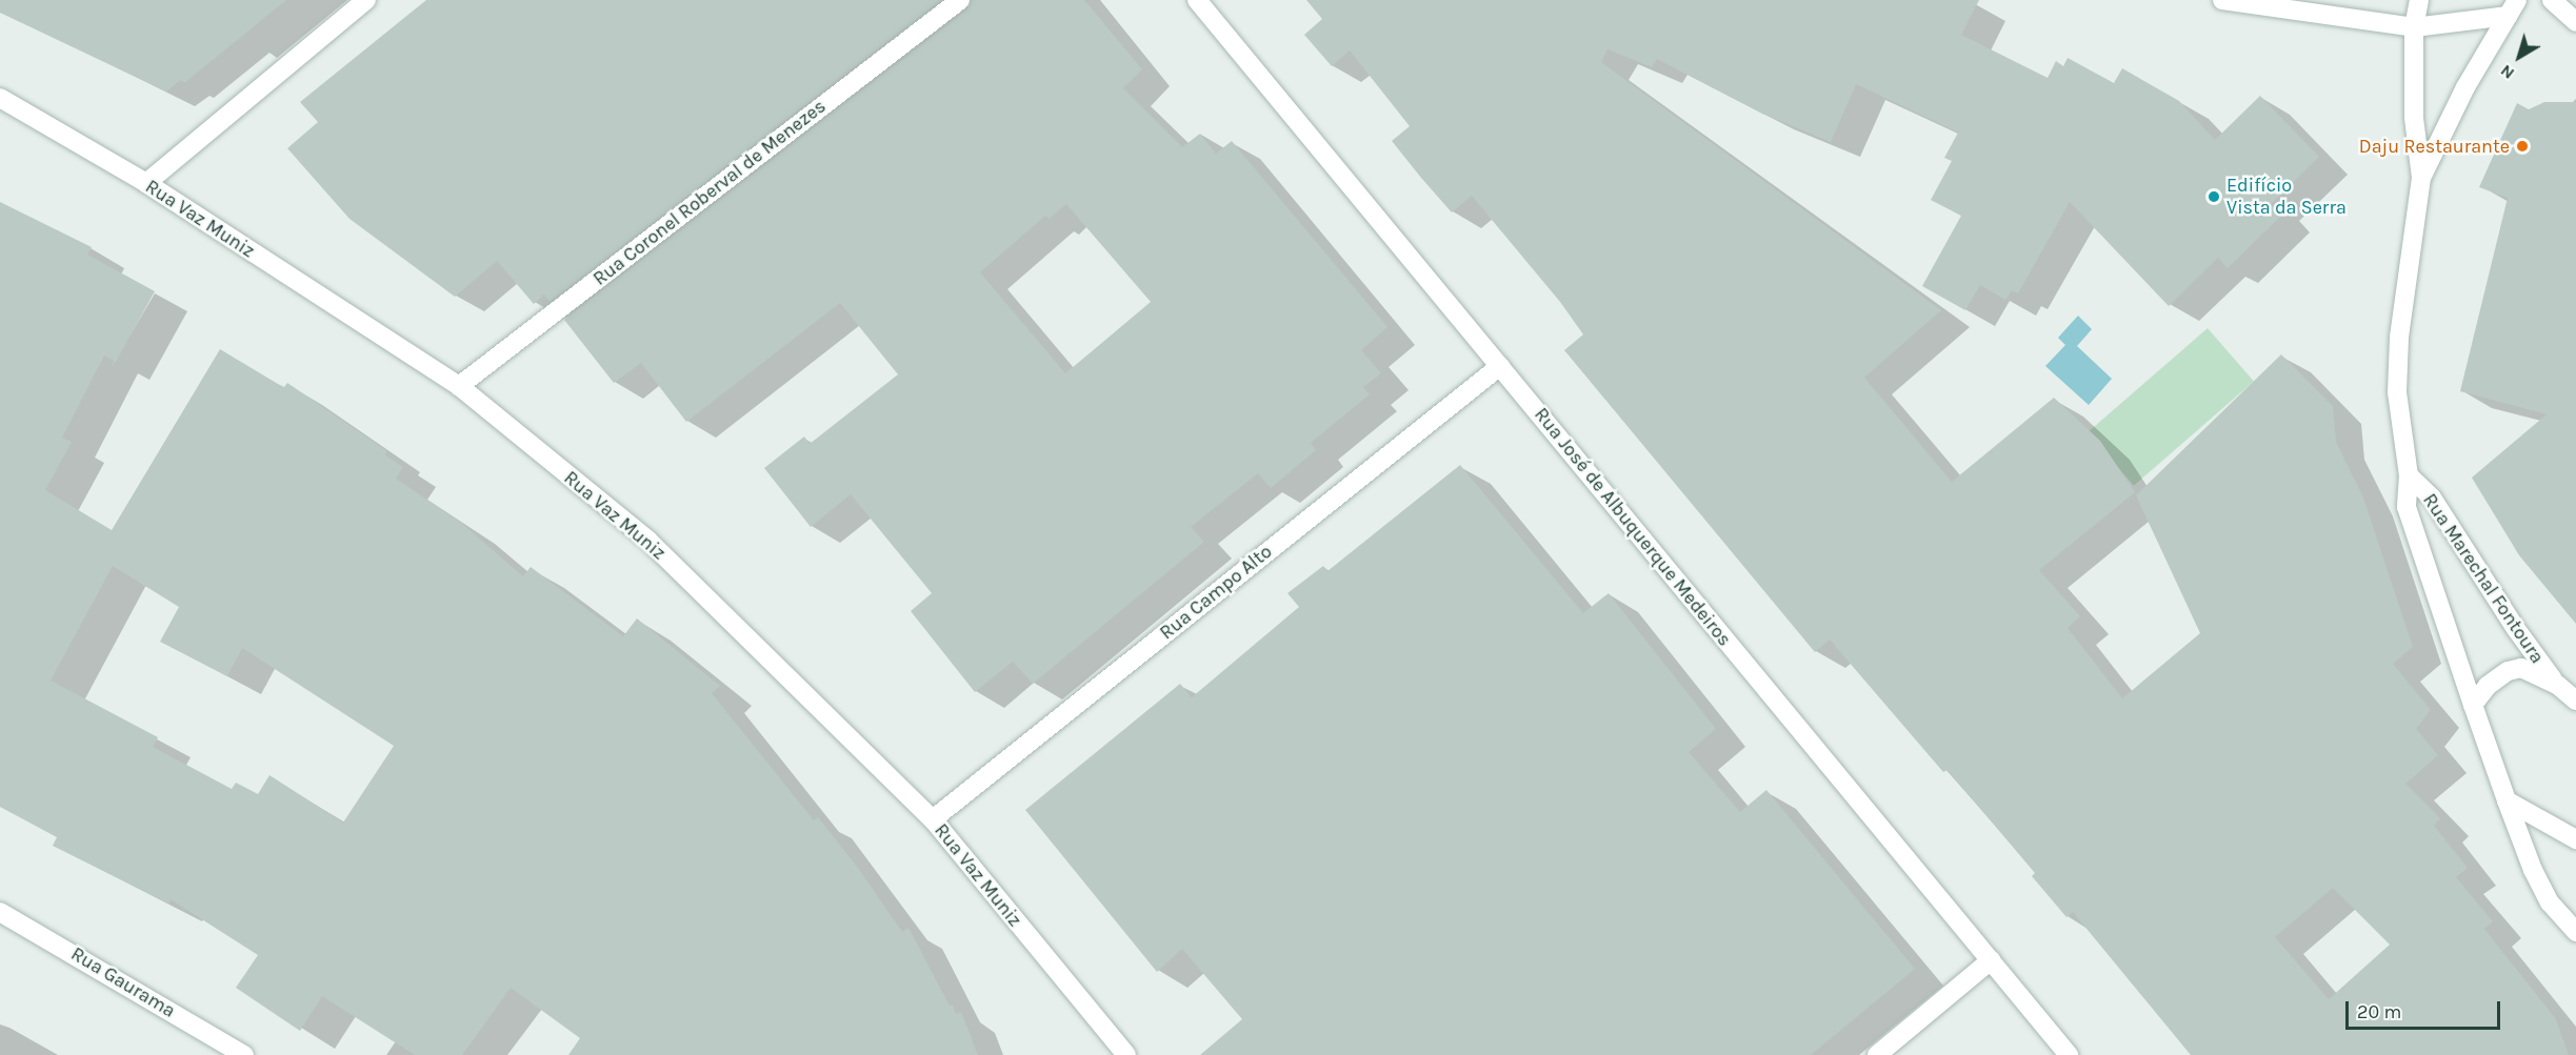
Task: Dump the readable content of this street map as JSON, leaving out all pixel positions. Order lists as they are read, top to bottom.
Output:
{
  "streets": {
    "street": [
      "Rua Coronel Roberval de Menezes",
      "Rua Vaz Muniz",
      "Rua José de Albuquerque Medeiros",
      "Rua Marechal Fontoura",
      "Rua Campo Alto",
      "Rua Gaurama"
    ]
  },
  "crossings": [
    ["Rua Coronel Roberval de Menezes", "Rua Vaz Muniz"],
    ["Rua Vaz Muniz", "Rua Campo Alto"],
    ["Rua José de Albuquerque Medeiros", "Rua Campo Alto"]
  ],
  "places": ["Daju Restaurante", "Edifício Vista da Serra"],
  "scale_bar": "20 m",
  "north": "bottom left"
}
